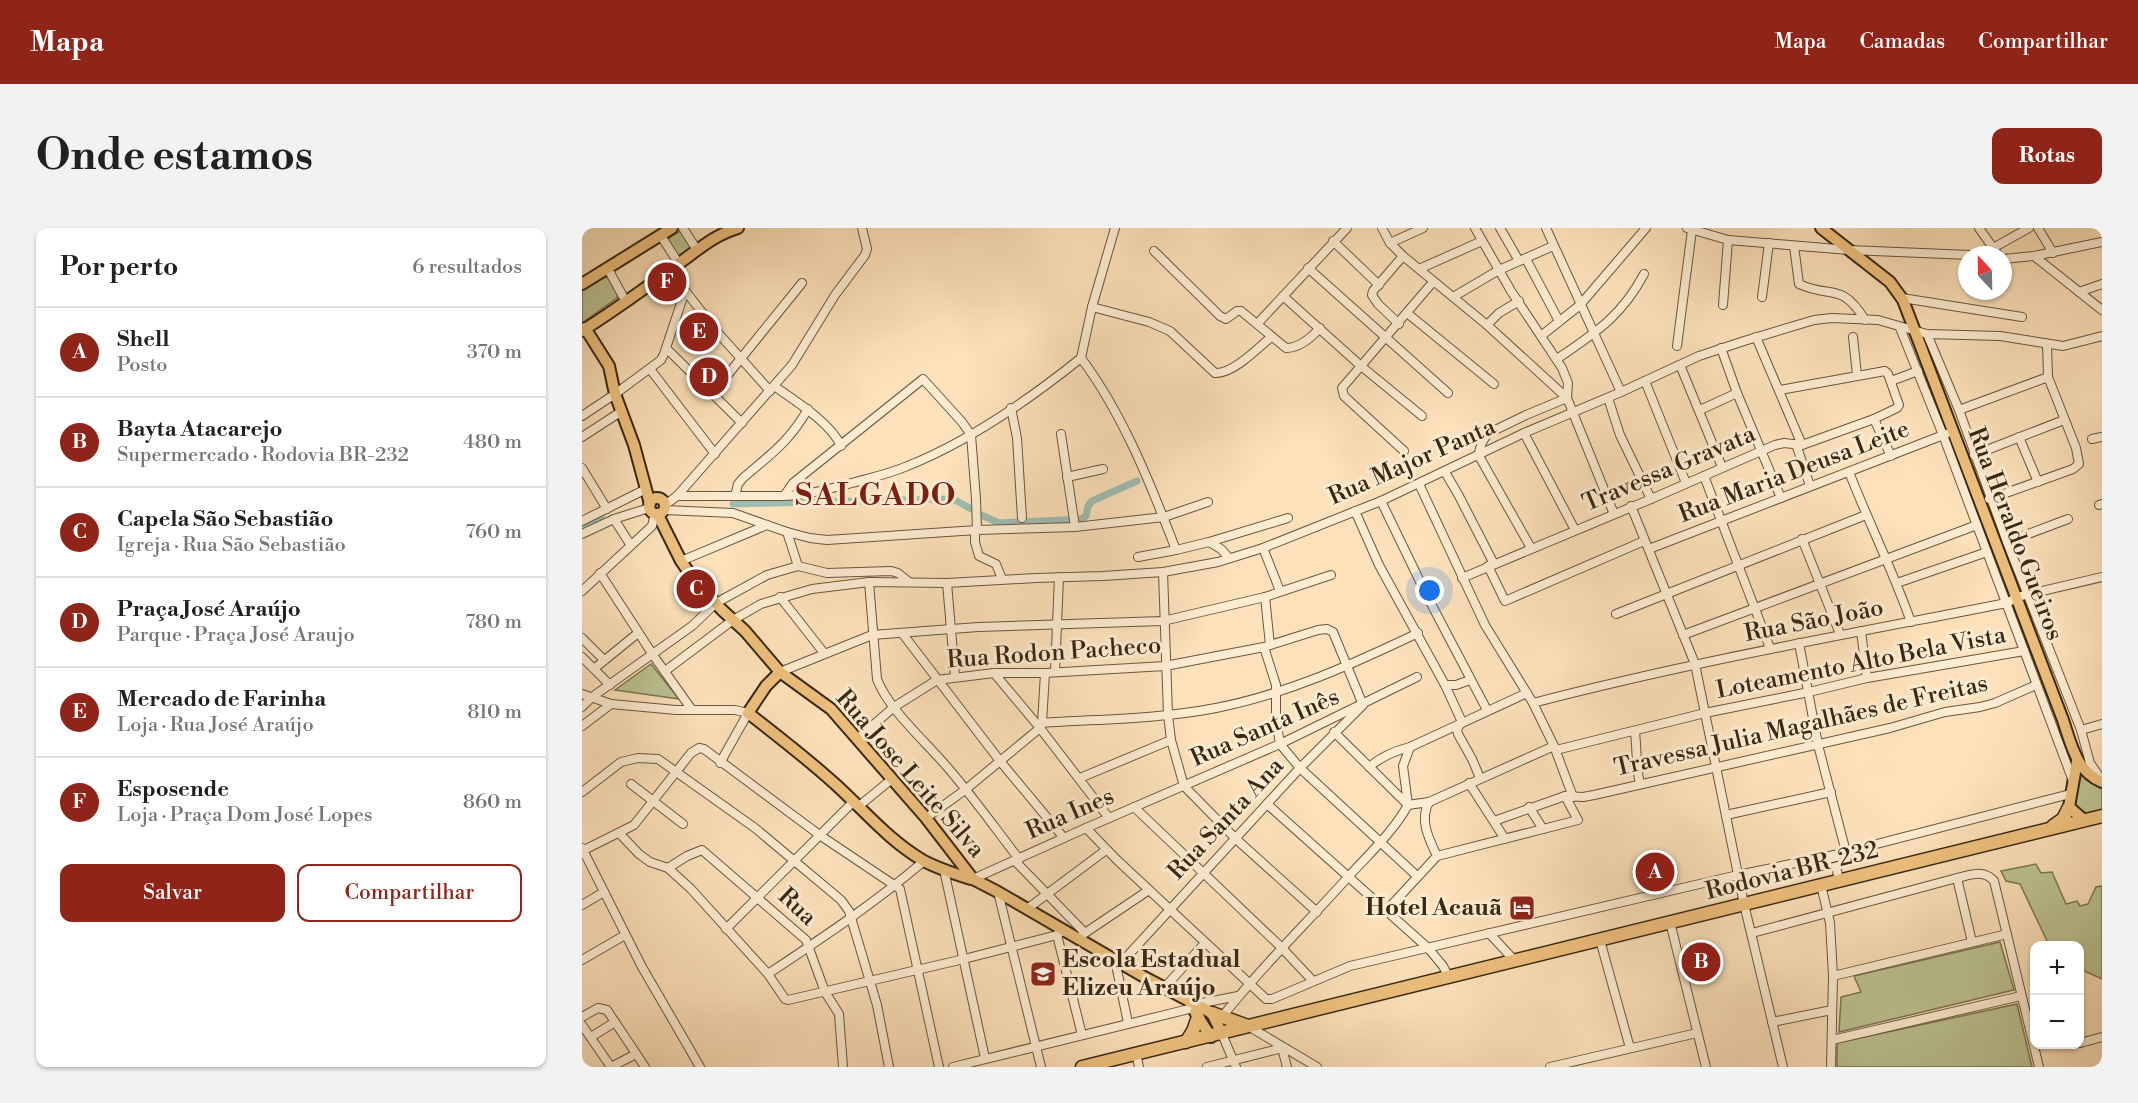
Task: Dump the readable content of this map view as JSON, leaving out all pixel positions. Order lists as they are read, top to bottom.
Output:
{
  "streets": {
    "highway": ["Rodovia BR-232"],
    "main road": ["Rua Heraldo Gueiros", "Rua Jose Leite Silva"],
    "street": [
      "Rua Major Panta",
      "Travessa Gravata",
      "Rua Maria Deusa Leite",
      "Rua São João",
      "Rua Rodon Pacheco",
      "Loteamento Alto Bela Vista",
      "Travessa Julia Magalhães de Freitas",
      "Rua Santa Inês",
      "Rua Ines",
      "Rua Santa Ana",
      "Rua"
    ]
  },
  "crossings": [
    ["Rua Major Panta", "Rua Heraldo Gueiros"],
    ["Rua Major Panta", "Rua Jose Leite Silva"],
    ["Travessa Gravata", "Rua Maria Deusa Leite"],
    ["Travessa Gravata", "Loteamento Alto Bela Vista"],
    ["Rua Maria Deusa Leite", "Rua Heraldo Gueiros"],
    ["Rua Maria Deusa Leite", "Loteamento Alto Bela Vista"],
    ["Rua Heraldo Gueiros", "Rua São João"],
    ["Rua São João", "Loteamento Alto Bela Vista"],
    ["Rua Rodon Pacheco", "Rua Santa Inês"],
    ["Rua Rodon Pacheco", "Rua Jose Leite Silva"],
    ["Rua Santa Inês", "Rua Ines"],
    ["Rua Santa Inês", "Rua Santa Ana"],
    ["Rua Jose Leite Silva", "Rua Ines"],
    ["Rua Jose Leite Silva", "Rua Santa Ana"],
    ["Rua Jose Leite Silva", "Rodovia BR-232"]
  ],
  "districts": ["SALGADO"],
  "places": {
    "hotel": ["Hotel Acauã"],
    "school or university": ["Escola Estadual Elizeu Araújo"]
  },
  "north": "top",
  "page": {
    "header": "Mapa",
    "nav": ["Mapa", "Camadas", "Compartilhar"],
    "buttons": [
      "Rotas",
      ["Salvar", "Compartilhar"]
    ],
    "title": "Onde estamos",
    "heading": ["Por perto", "6 resultados"],
    "pins": [
      "F",
      "E",
      "D",
      "C",
      "A",
      "B"
    ],
    "list": [
      {
        "mark": "A",
        "name": "Shell",
        "note": "Posto",
        "value": "370 m"
      },
      {
        "mark": "B",
        "name": "Bayta Atacarejo",
        "note": "Supermercado · Rodovia BR-232",
        "value": "480 m"
      },
      {
        "mark": "C",
        "name": "Capela São Sebastião",
        "note": "Igreja · Rua São Sebastião",
        "value": "760 m"
      },
      {
        "mark": "D",
        "name": "Praça José Araújo",
        "note": "Parque · Praça José Araujo",
        "value": "780 m"
      },
      {
        "mark": "E",
        "name": "Mercado de Farinha",
        "note": "Loja · Rua José Araújo",
        "value": "810 m"
      },
      {
        "mark": "F",
        "name": "Esposende",
        "note": "Loja · Praça Dom José Lopes",
        "value": "860 m"
      }
    ],
    "map_buttons": ["+", "−"]
  }
}
